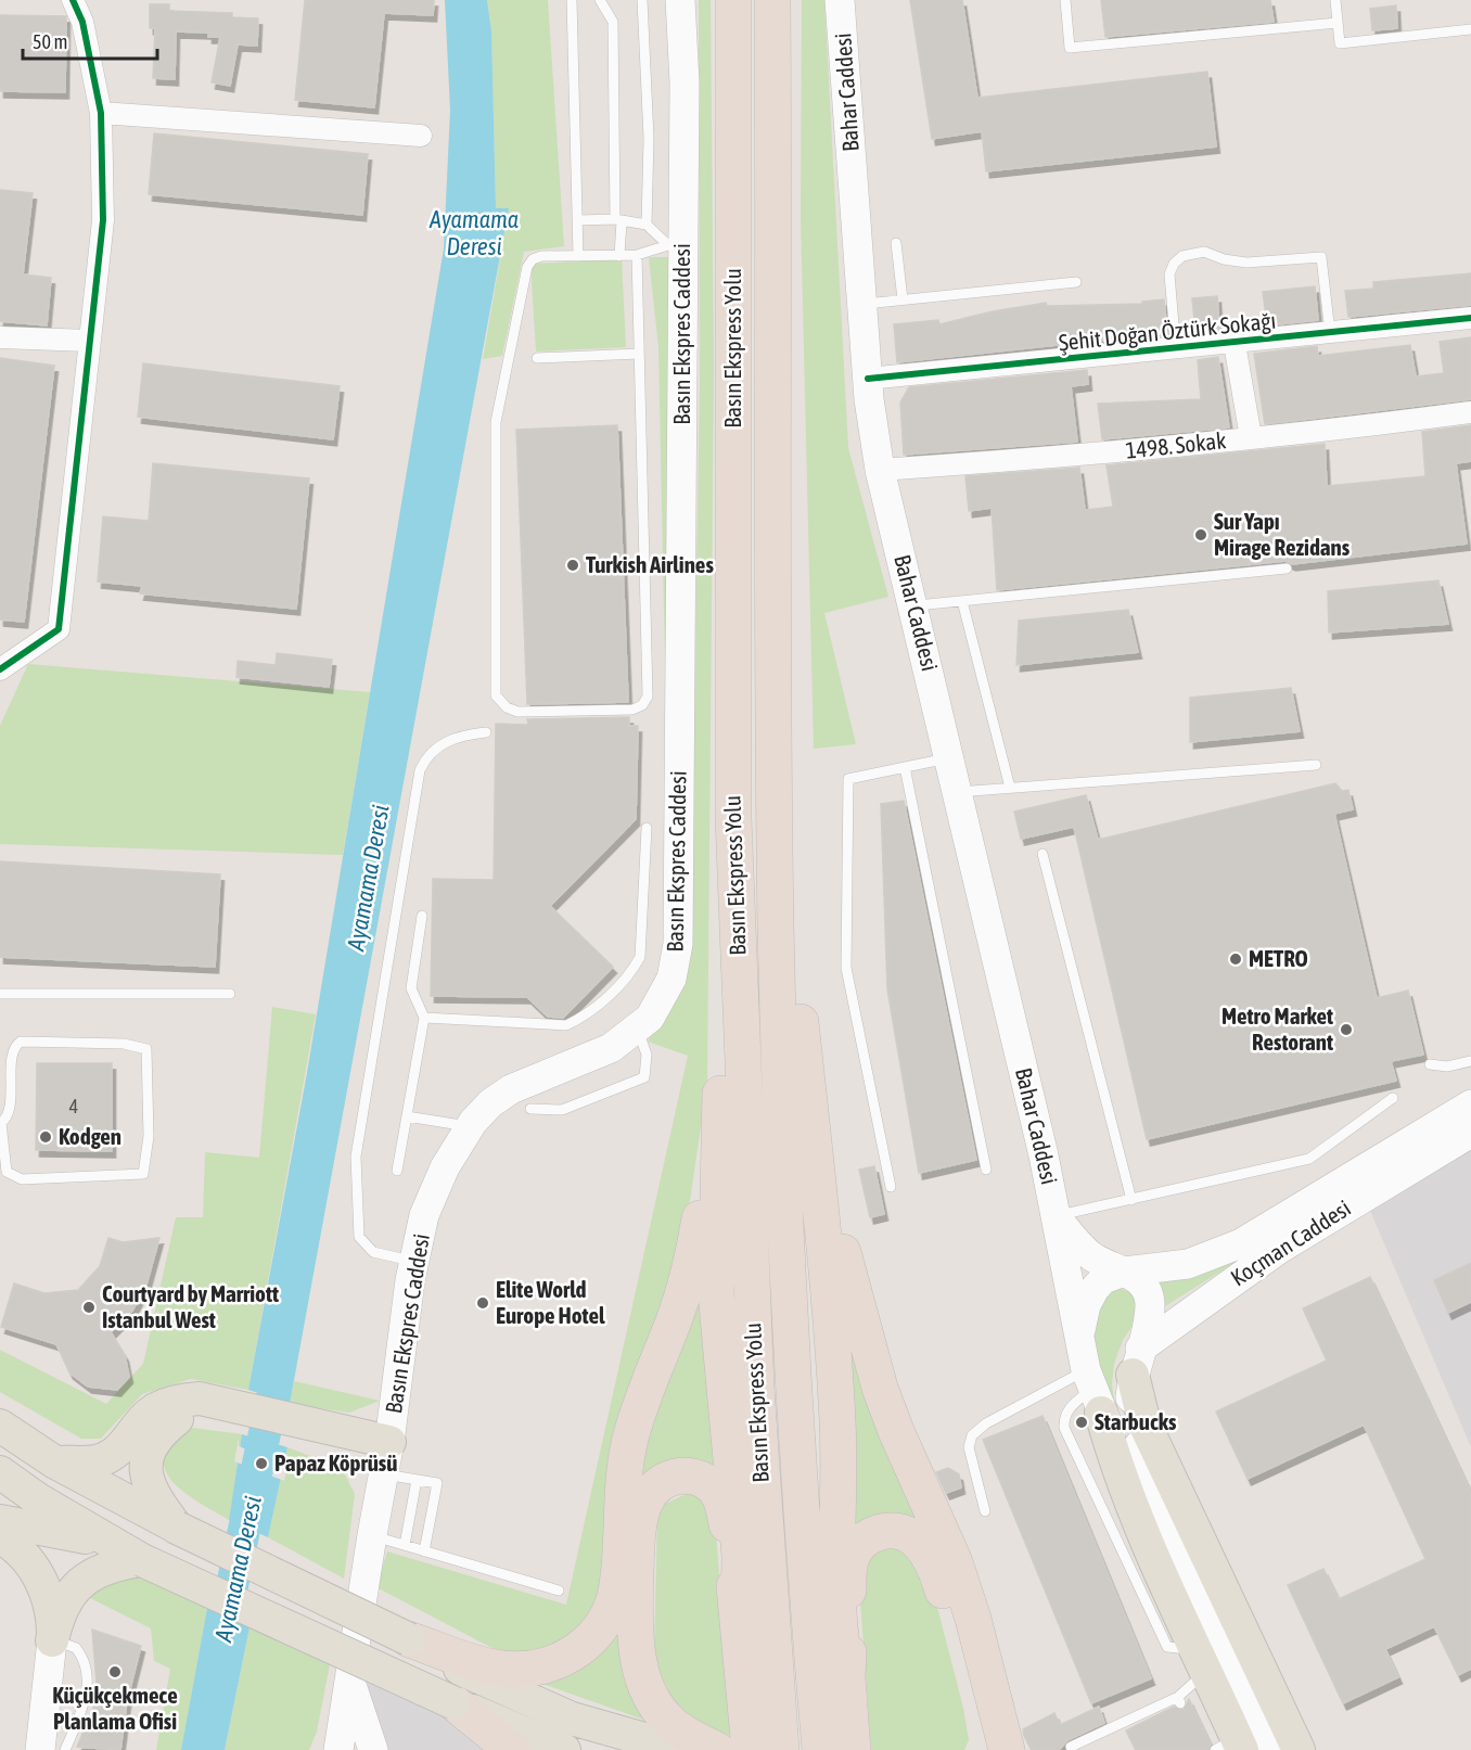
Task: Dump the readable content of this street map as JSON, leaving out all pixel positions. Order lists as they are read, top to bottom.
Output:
{
  "streets": {
    "highway": ["Basın Ekspress Yolu"],
    "main road": ["Bahar Caddesi", "Basın Ekspres Caddesi", "Koçman Caddesi"],
    "street": ["Şehit Doğan Öztürk Sokağı", "1498. Sokak"]
  },
  "crossings": [
    ["Bahar Caddesi", "Şehit Doğan Öztürk Sokağı"],
    ["Bahar Caddesi", "1498. Sokak"]
  ],
  "water": ["Ayamama Deresi"],
  "places": [
    "Sur Yapı Mirage Rezidans",
    "Turkish Airlines",
    "METRO",
    "Metro Market Restorant",
    "Kodgen",
    "Elite World Europe Hotel",
    "Courtyard by Marriott Istanbul West",
    "Starbucks",
    "Papaz Köprüsü",
    "Küçükçekmece Planlama Ofisi"
  ],
  "house_numbers": ["4"],
  "scale_bar": "50 m"
}
